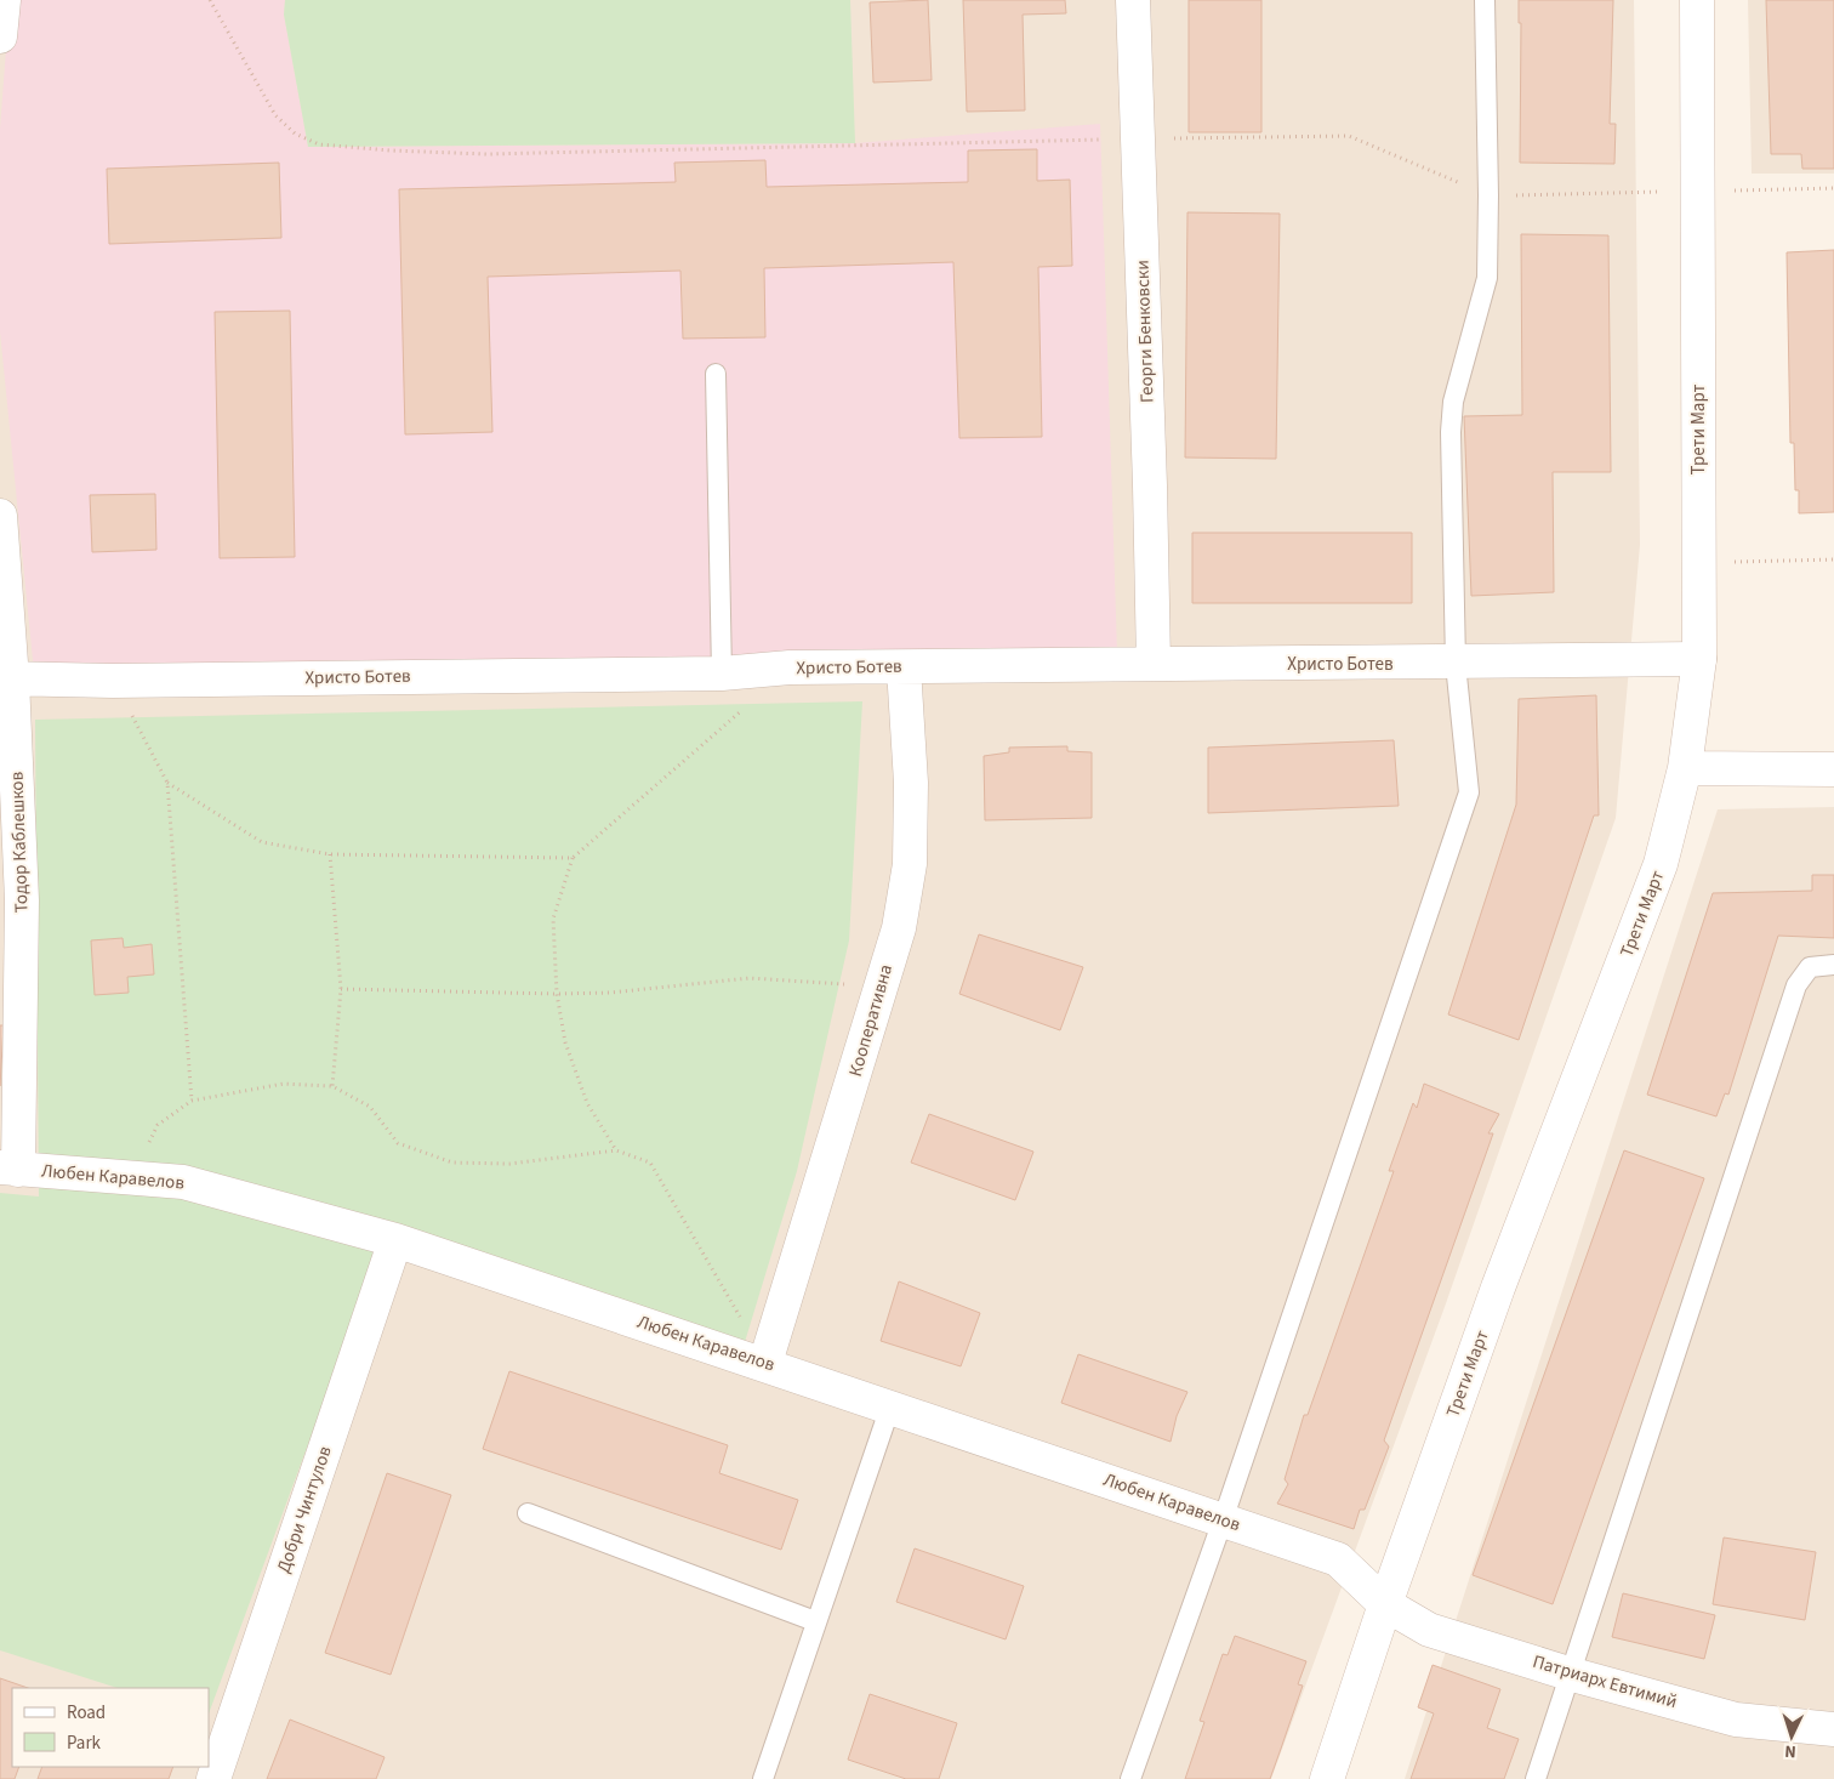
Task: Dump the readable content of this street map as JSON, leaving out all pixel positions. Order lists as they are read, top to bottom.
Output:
{
  "streets": {
    "street": [
      "Георги Бенковски",
      "Трети Март",
      "Христо Ботев",
      "Тодор Каблешков",
      "Кооперативна",
      "Любен Каравелов",
      "Добри Чинтулов",
      "Патриарх Евтимий"
    ]
  },
  "crossings": [
    ["Георги Бенковски", "Христо Ботев"],
    ["Трети Март", "Христо Ботев"],
    ["Трети Март", "Любен Каравелов"],
    ["Трети Март", "Патриарх Евтимий"],
    ["Христо Ботев", "Тодор Каблешков"],
    ["Христо Ботев", "Кооперативна"],
    ["Тодор Каблешков", "Любен Каравелов"],
    ["Кооперативна", "Любен Каравелов"],
    ["Любен Каравелов", "Добри Чинтулов"],
    ["Любен Каравелов", "Патриарх Евтимий"]
  ],
  "legend": ["Road", "Park"],
  "north": "bottom"
}
